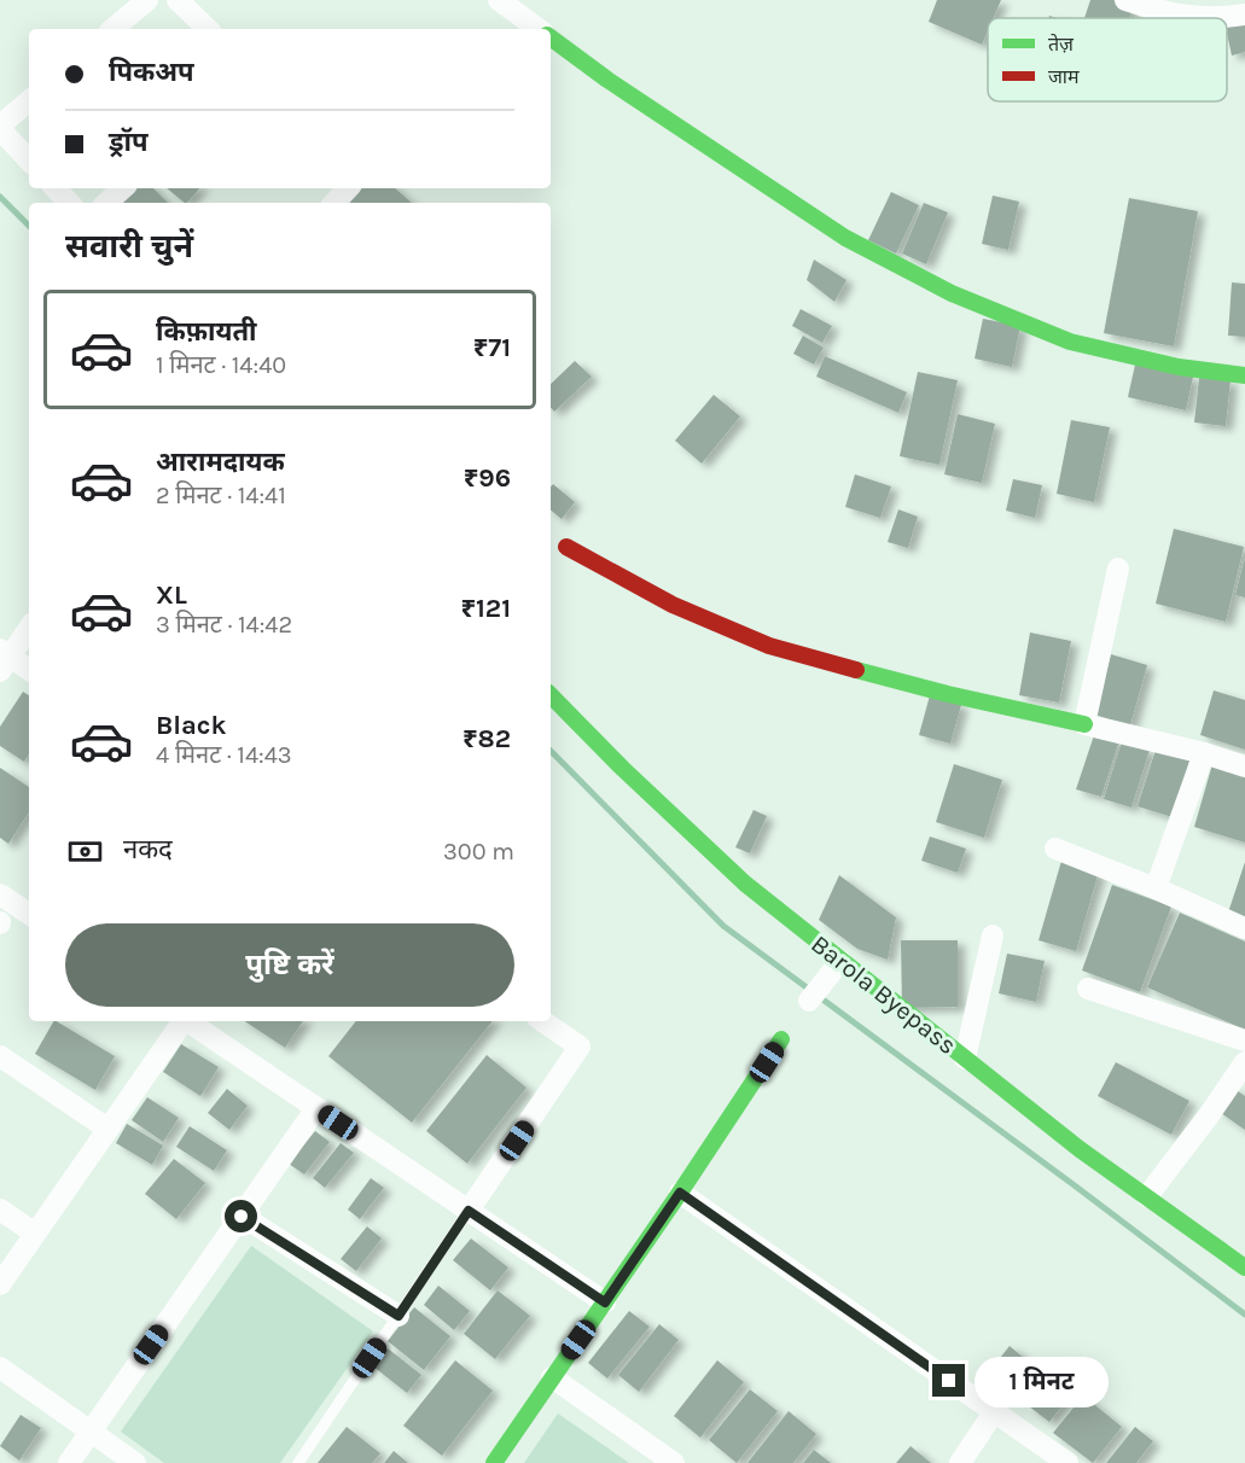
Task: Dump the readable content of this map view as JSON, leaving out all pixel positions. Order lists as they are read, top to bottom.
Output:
{
  "streets": {
    "street": ["Barola Byepass"]
  },
  "legend": ["तेज़", "जाम"],
  "page": {
    "banner": ["पिकअप", "ड्रॉप"],
    "heading": "सवारी चुनें",
    "list": [
      {
        "name": "किफ़ायती",
        "note": "1 मिनट · 14:40",
        "value": "₹71"
      },
      {
        "name": "आरामदायक",
        "note": "2 मिनट · 14:41",
        "value": "₹96"
      },
      {
        "name": "XL",
        "note": "3 मिनट · 14:42",
        "value": "₹121"
      },
      {
        "name": "Black",
        "note": "4 मिनट · 14:43",
        "value": "₹82"
      }
    ],
    "pay": ["नकद", "300 m"],
    "buttons": "पुष्टि करें",
    "bubble": "1 मिनट"
  }
}
